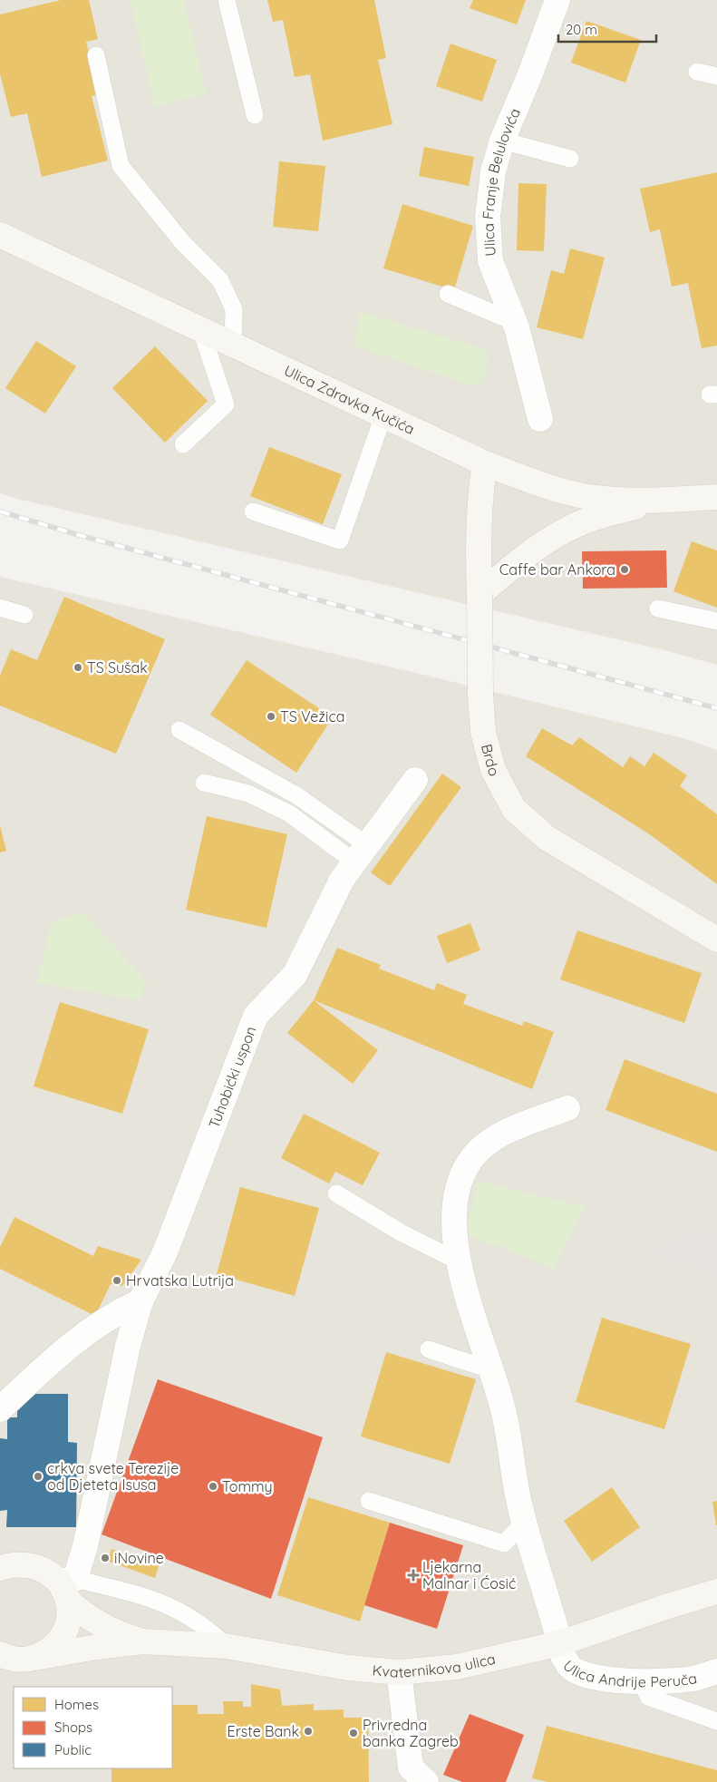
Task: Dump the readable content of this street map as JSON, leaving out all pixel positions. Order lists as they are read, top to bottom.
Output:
{
  "streets": {
    "main road": ["Ulica Zdravka Kučića", "Brdo", "Kvaternikova ulica"],
    "street": ["Ulica Franje Belulovića", "Tuhobićki uspon", "Ulica Andrije Peruča"]
  },
  "crossings": [
    ["Ulica Zdravka Kučića", "Brdo"],
    ["Tuhobićki uspon", "Kvaternikova ulica"],
    ["Kvaternikova ulica", "Ulica Andrije Peruča"]
  ],
  "places": {
    "other": [
      "Caffe bar Ankora",
      "TS Sušak",
      "TS Vežica",
      "Hrvatska Lutrija",
      "crkva svete Terezije od Djeteta Isusa",
      "Tommy",
      "iNovine",
      "Erste Bank",
      "Privredna banka Zagreb"
    ],
    "health": ["Ljekarna Malnar i Ćosić"]
  },
  "legend": ["Homes", "Shops", "Public"],
  "scale_bar": "20 m"
}
